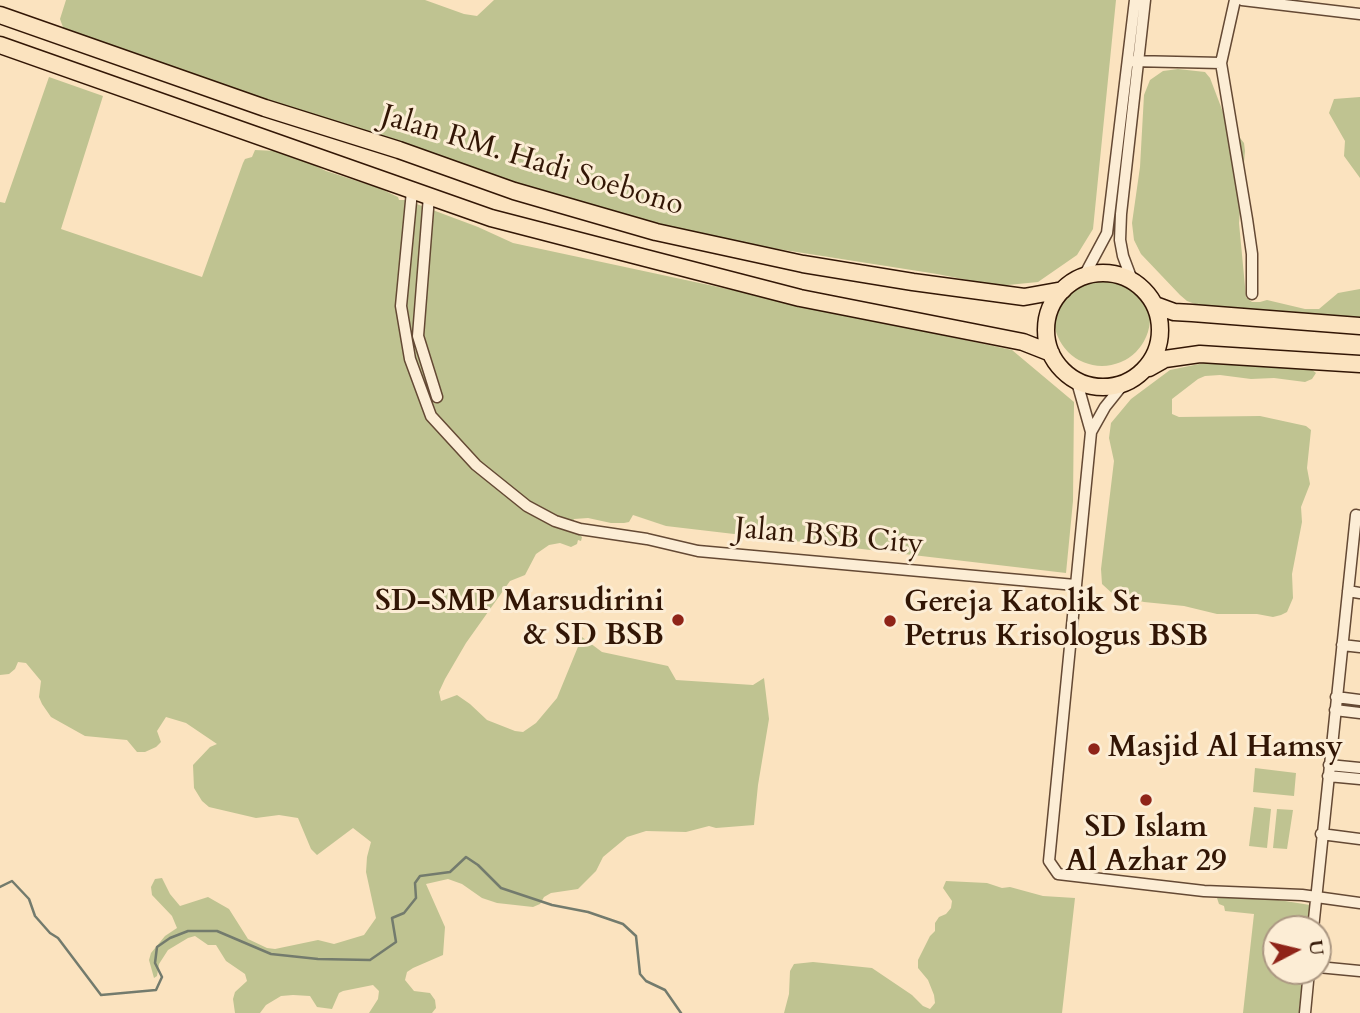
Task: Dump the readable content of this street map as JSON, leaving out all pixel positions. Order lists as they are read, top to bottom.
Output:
{
  "streets": {
    "main road": ["Jalan RM. Hadi Soebono"],
    "street": ["Jalan BSB City"]
  },
  "crossings": [
    ["Jalan RM. Hadi Soebono", "Jalan BSB City"]
  ],
  "places": [
    "SD-SMP Marsudirini & SD BSB",
    "Gereja Katolik St Petrus Krisologus BSB",
    "Masjid Al Hamsy",
    "SD Islam Al Azhar 29"
  ],
  "north": "right"
}
